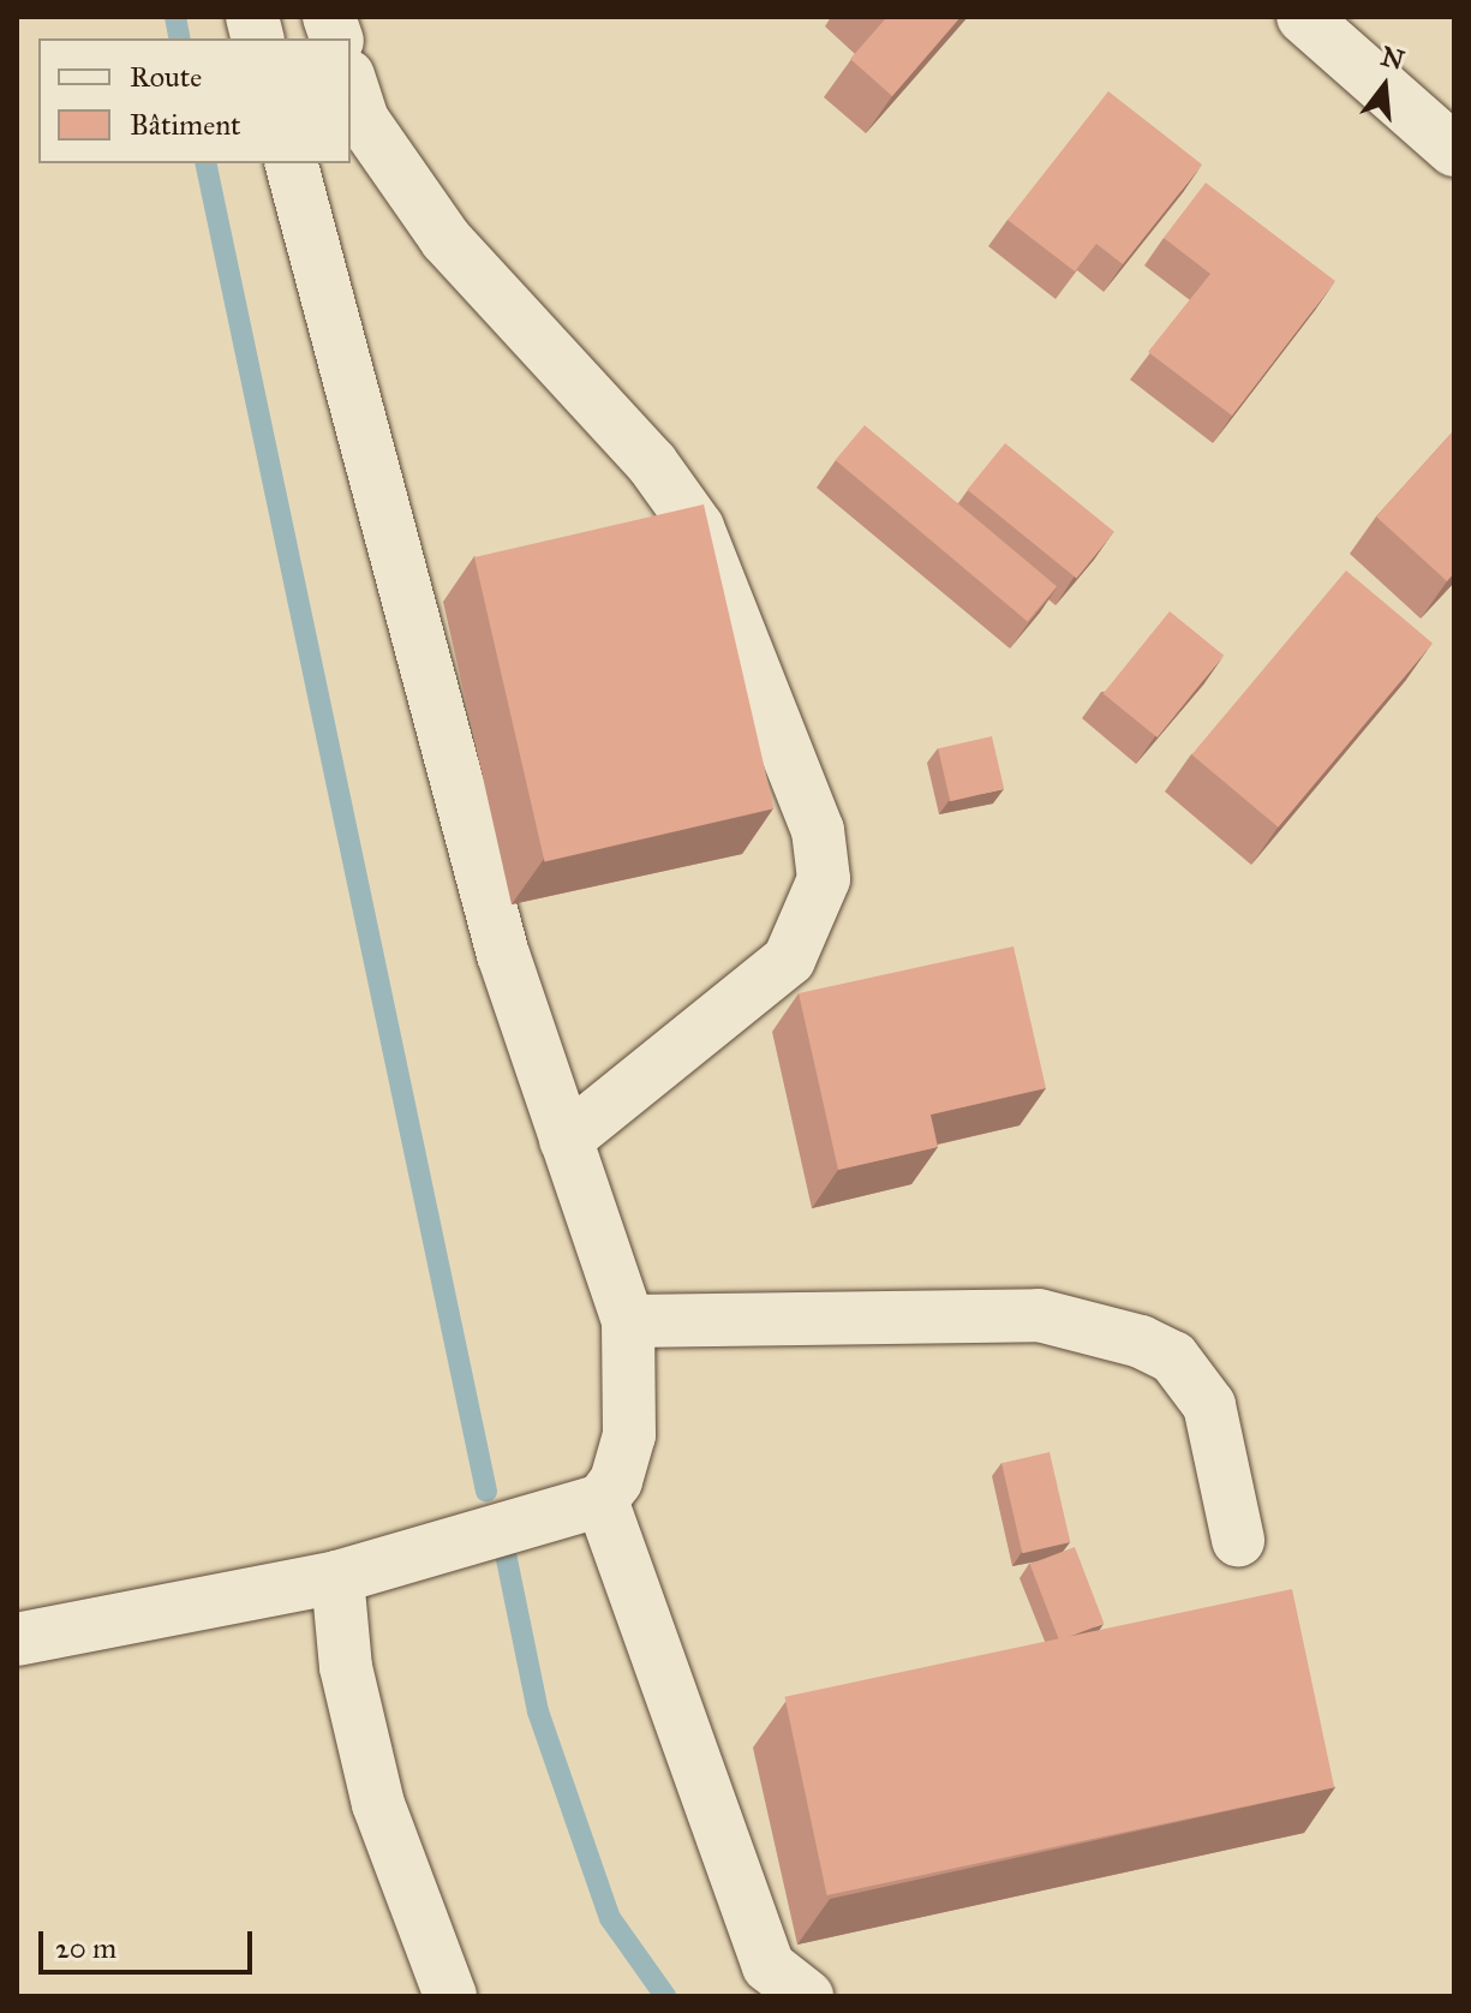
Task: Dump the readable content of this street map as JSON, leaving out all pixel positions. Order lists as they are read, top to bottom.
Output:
{
  "legend": ["Route", "Bâtiment"],
  "scale_bar": "20 m",
  "north": "top"
}
